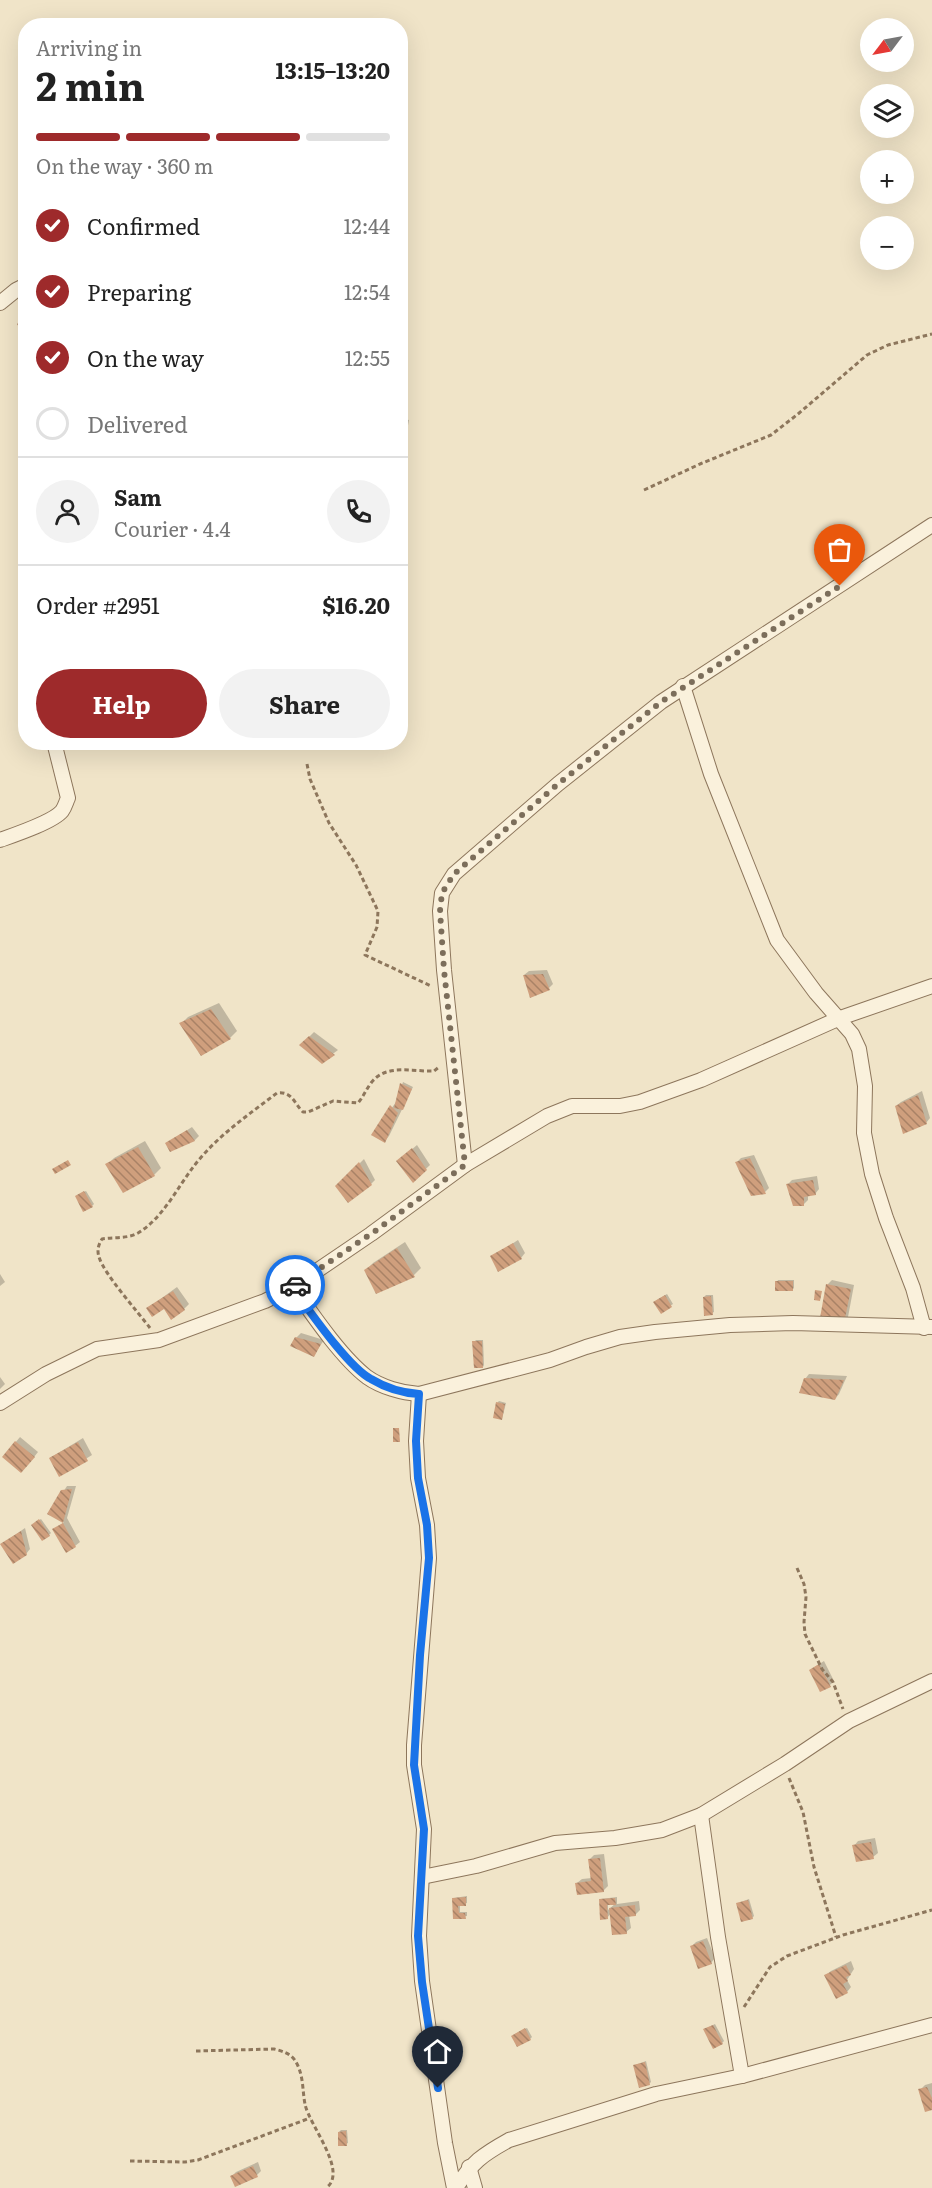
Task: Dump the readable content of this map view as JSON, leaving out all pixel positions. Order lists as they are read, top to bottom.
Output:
{
  "north": "bottom left",
  "page": {
    "map_buttons": ["+", "−"],
    "heading": ["2 min", "Arriving in", "13:15–13:20"],
    "panel": [
      "Sam",
      "Courier · 4.4",
      "Order #2951",
      "$16.20"
    ],
    "bar": "On the way · 360 m",
    "list": [
      ["Confirmed", "12:44"],
      ["Preparing", "12:54"],
      ["On the way", "12:55"],
      "Delivered"
    ],
    "buttons": ["Help", "Share"]
  }
}
